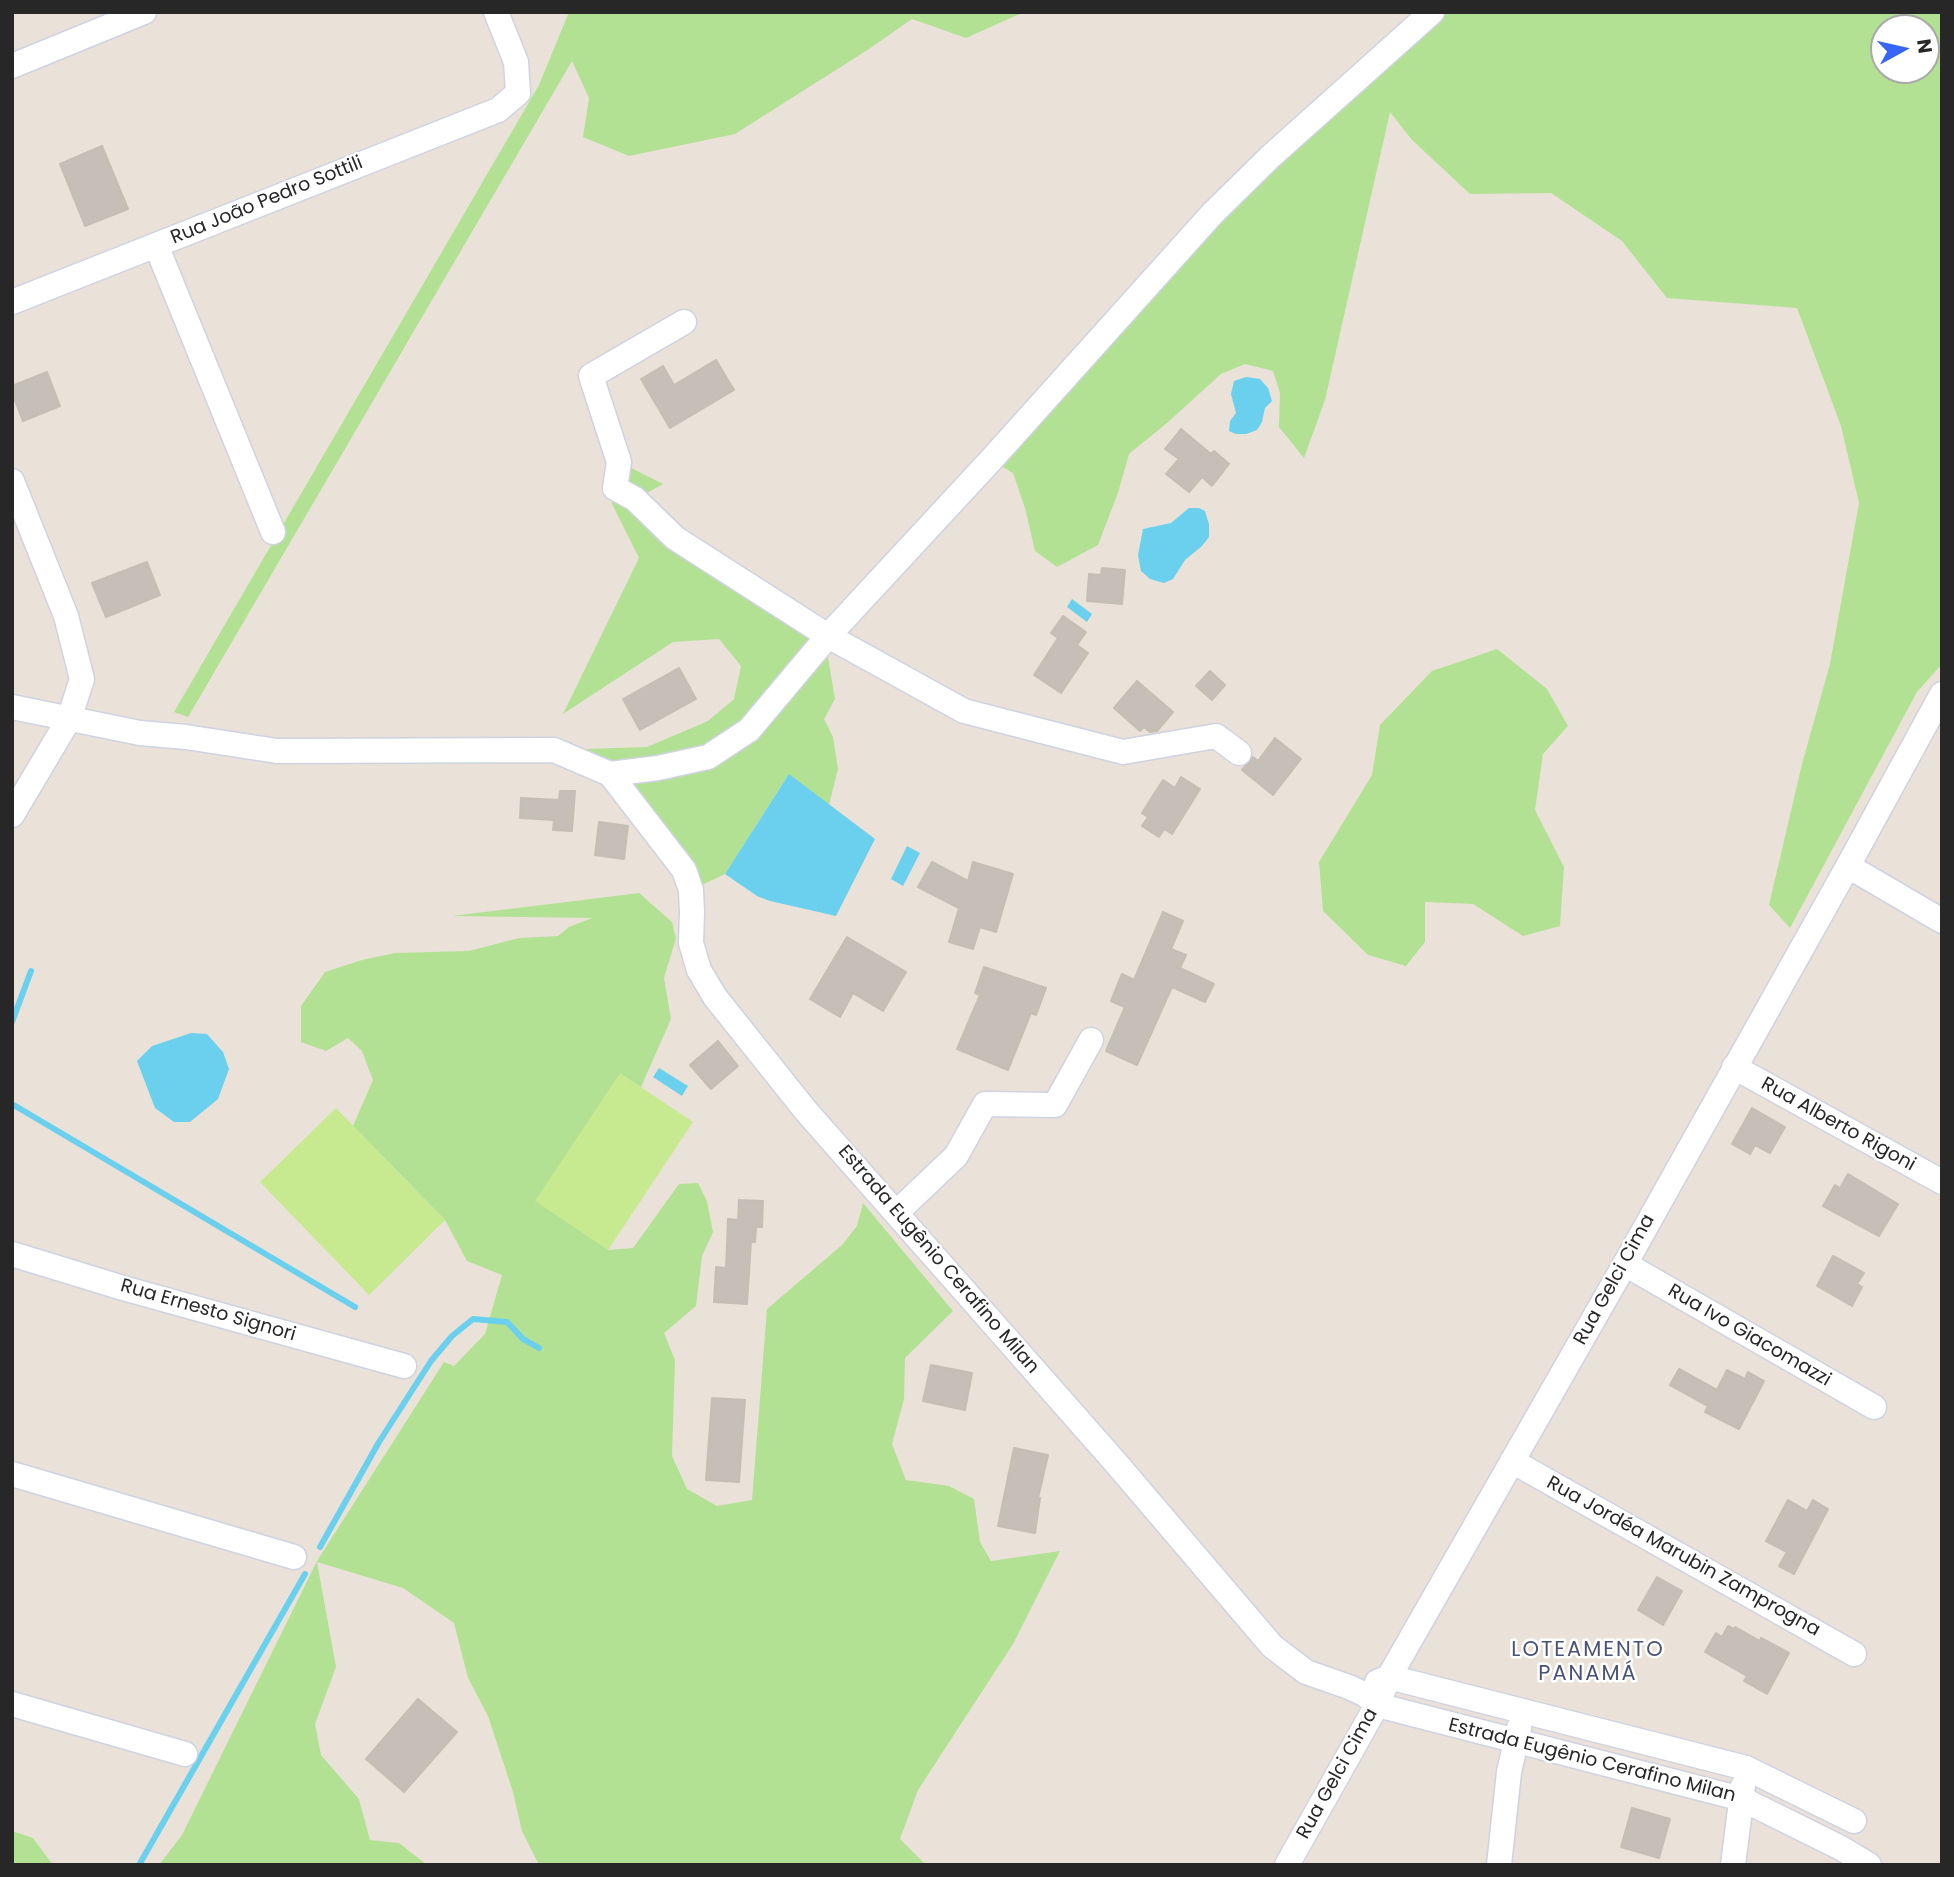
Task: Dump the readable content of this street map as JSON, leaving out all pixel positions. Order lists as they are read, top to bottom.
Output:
{
  "streets": {
    "street": [
      "Rua João Pedro Sottili",
      "Rua Alberto Rigoni",
      "Estrada Eugênio Cerafino Milan",
      "Rua Gelci Cima",
      "Rua Ernesto Signori",
      "Rua Ivo Giacomazzi",
      "Rua Jordéa Marubin Zamprogna"
    ]
  },
  "crossings": [
    ["Rua Alberto Rigoni", "Rua Gelci Cima"],
    ["Estrada Eugênio Cerafino Milan", "Rua Gelci Cima"],
    ["Rua Gelci Cima", "Rua Ivo Giacomazzi"],
    ["Rua Gelci Cima", "Rua Jordéa Marubin Zamprogna"]
  ],
  "districts": ["LOTEAMENTO PANAMÁ"],
  "north": "right"
}
